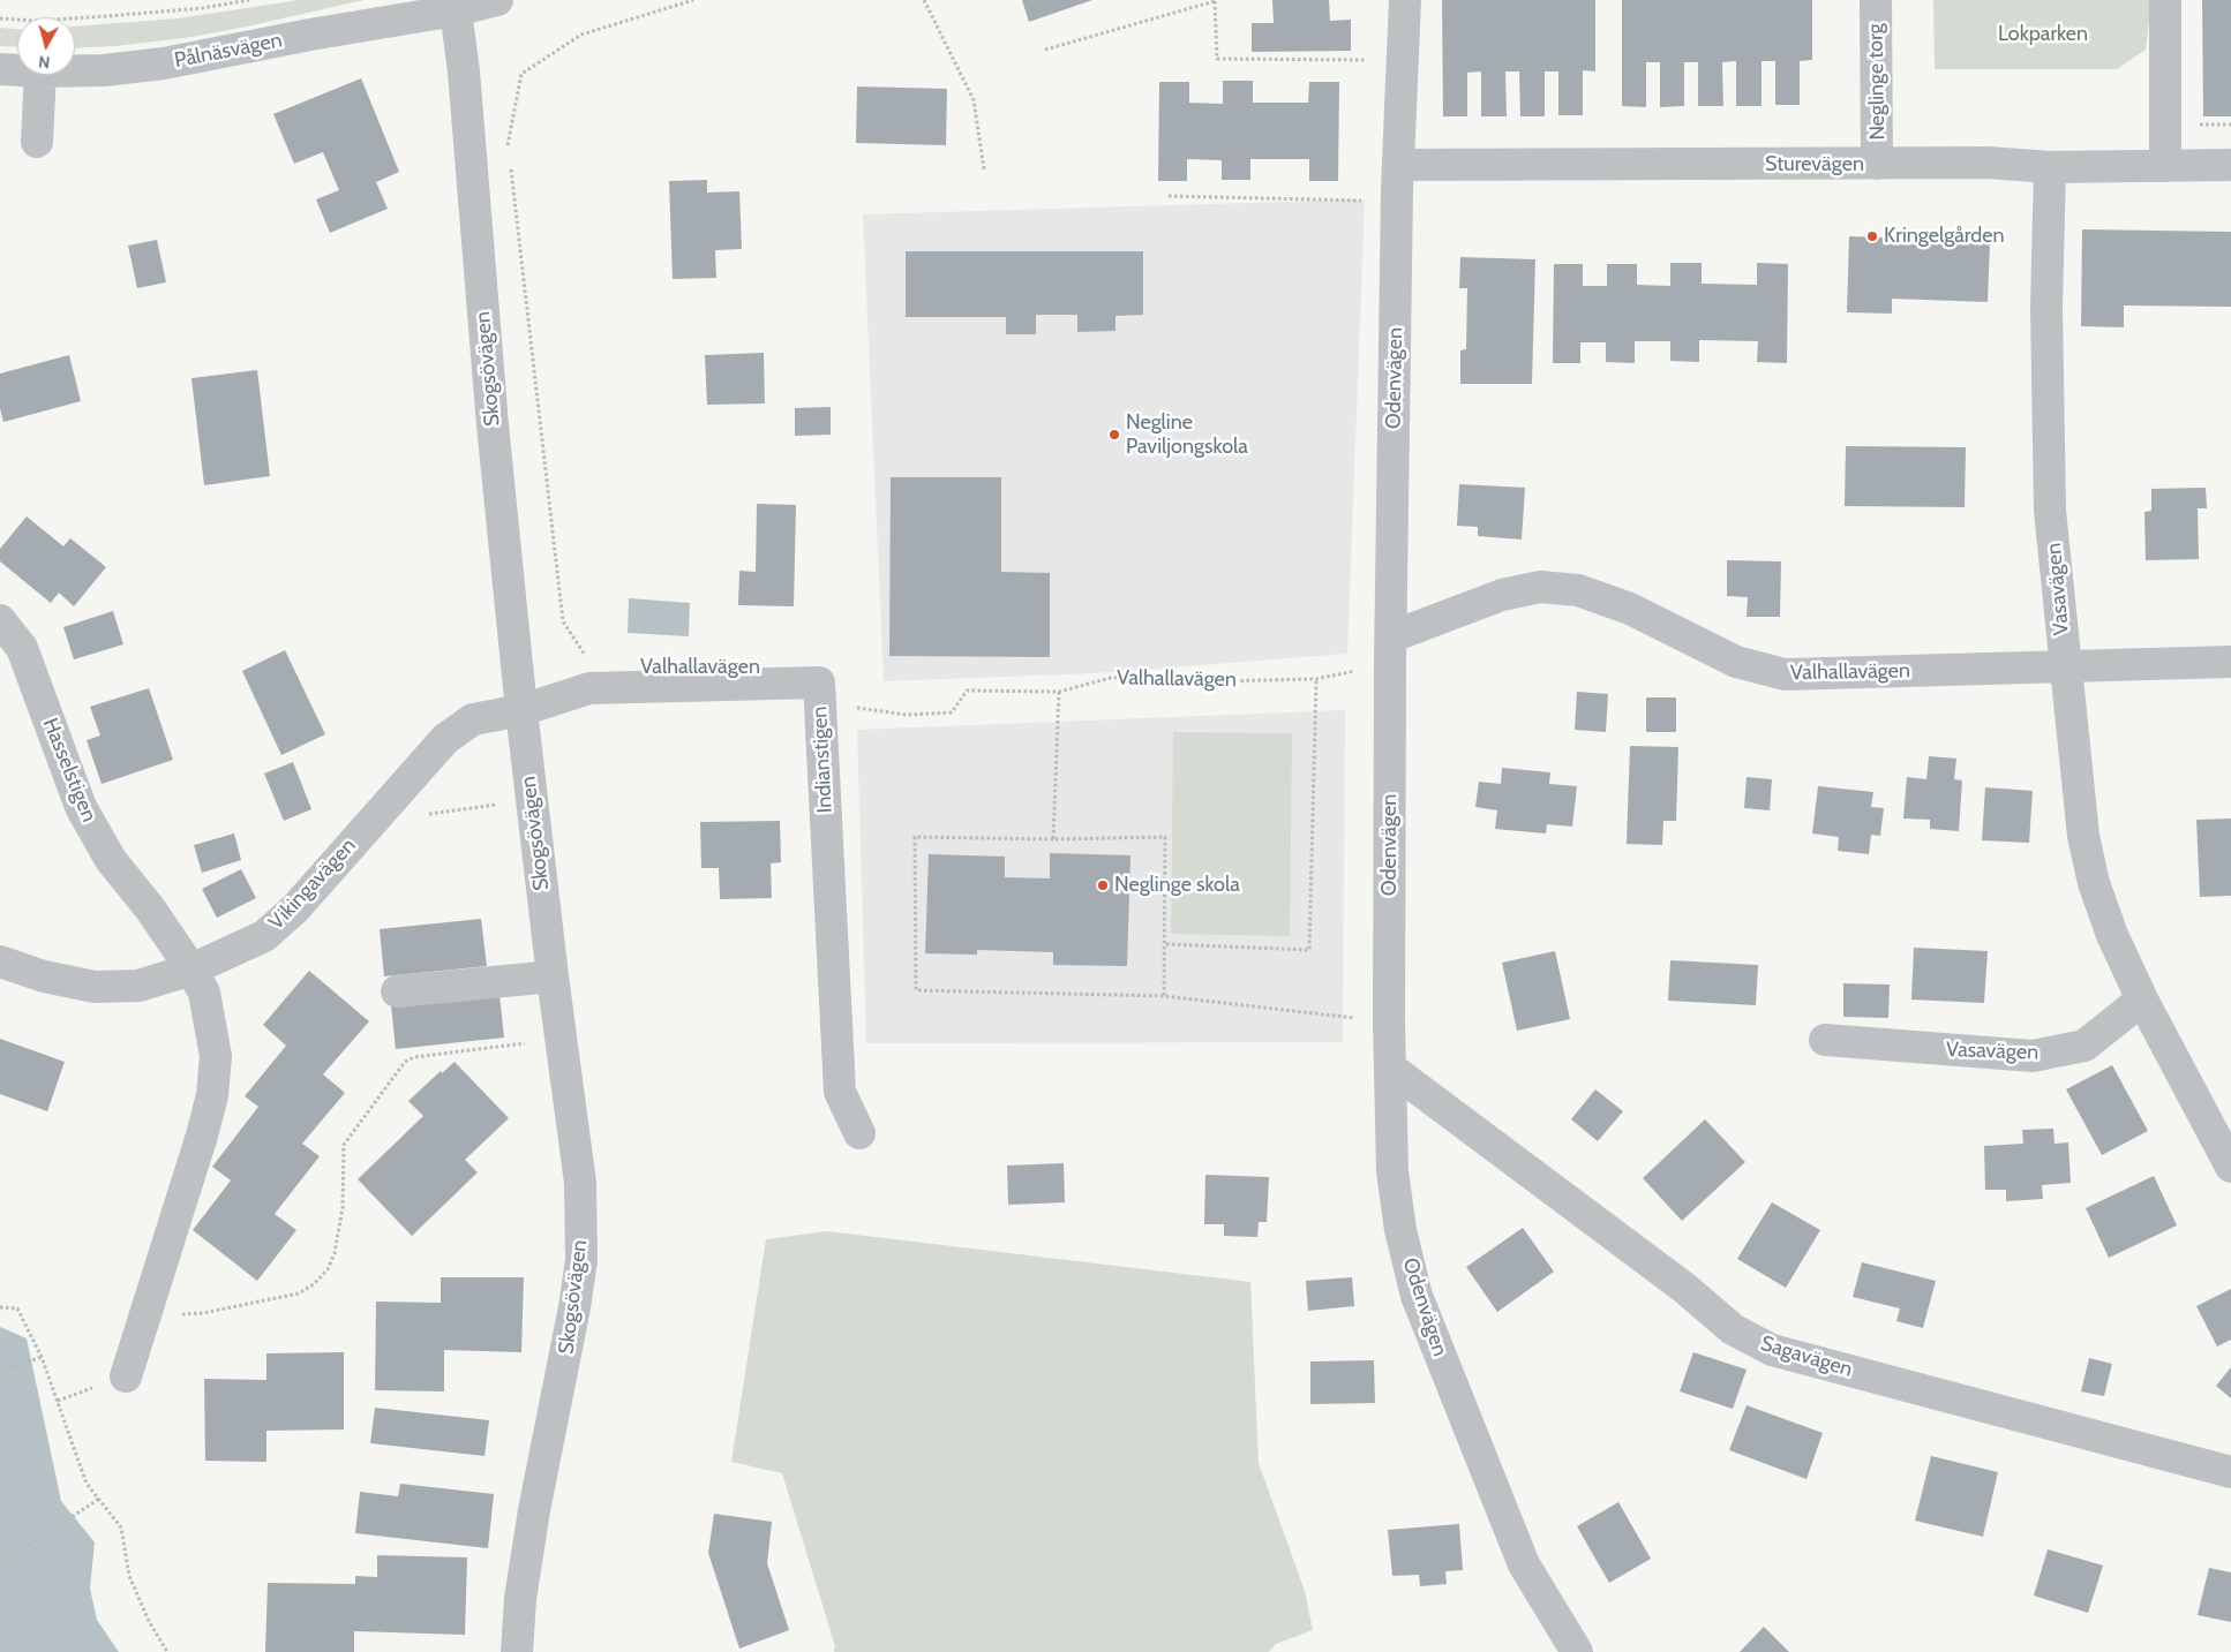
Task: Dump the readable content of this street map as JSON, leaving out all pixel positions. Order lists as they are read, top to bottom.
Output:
{
  "streets": {
    "street": [
      "Pålnäsvägen",
      "Neglinge torg",
      "Sturevägen",
      "Skogsövägen",
      "Odenvägen",
      "Vasavägen",
      "Valhallavägen",
      "Indianstigen",
      "Hasselstigen",
      "Vikingavägen",
      "Sagavägen"
    ]
  },
  "crossings": [
    ["Pålnäsvägen", "Skogsövägen"],
    ["Neglinge torg", "Sturevägen"],
    ["Sturevägen", "Odenvägen"],
    ["Sturevägen", "Vasavägen"],
    ["Skogsövägen", "Indianstigen"],
    ["Skogsövägen", "Vikingavägen"],
    ["Odenvägen", "Valhallavägen"],
    ["Odenvägen", "Sagavägen"],
    ["Vasavägen", "Valhallavägen"],
    ["Indianstigen", "Vikingavägen"],
    ["Hasselstigen", "Vikingavägen"]
  ],
  "parks": ["Lokparken"],
  "places": ["Kringelgården", "Negline Paviljongskola", "Neglinge skola"],
  "north": "bottom"
}
